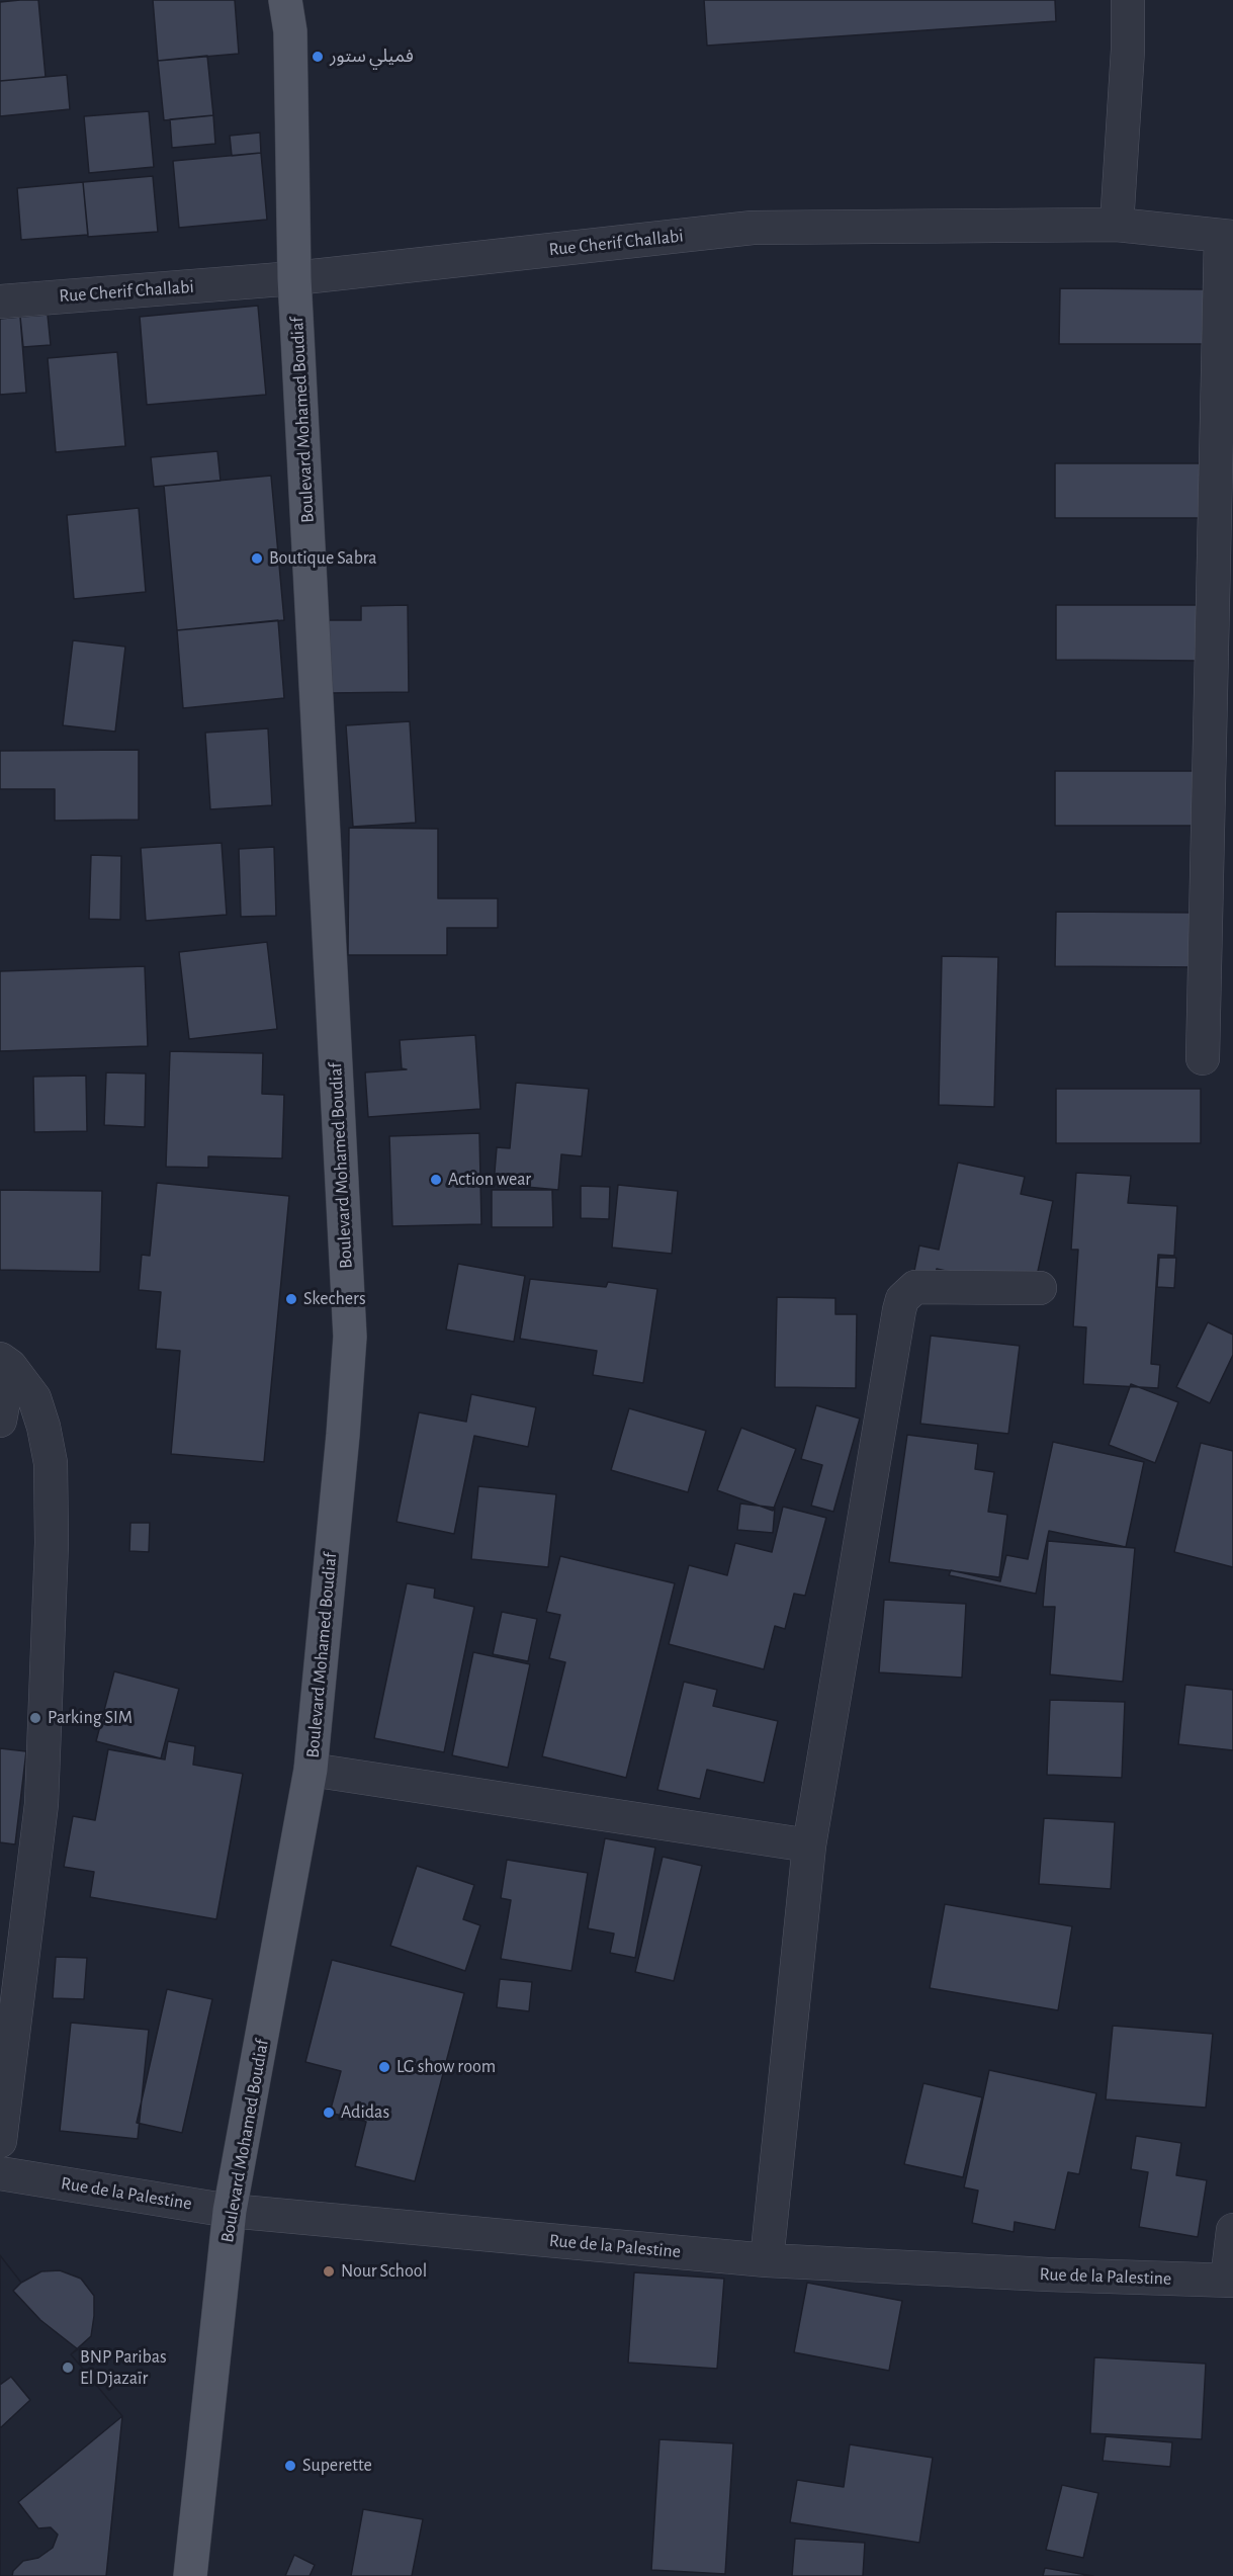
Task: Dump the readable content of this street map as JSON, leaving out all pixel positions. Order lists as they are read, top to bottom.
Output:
{
  "streets": {
    "main road": ["Boulevard Mohamed Boudiaf"],
    "street": ["Rue Cherif Challabi", "Rue de la Palestine"]
  },
  "crossings": [
    ["Rue Cherif Challabi", "Boulevard Mohamed Boudiaf"],
    ["Boulevard Mohamed Boudiaf", "Rue de la Palestine"]
  ],
  "places": [
    "فميلي ستور",
    "Boutique Sabra",
    "Action wear",
    "Skechers",
    "Parking SIM",
    "LG show room",
    "Adidas",
    "Nour School",
    "BNP Paribas El Djazaïr",
    "Superette"
  ]
}
